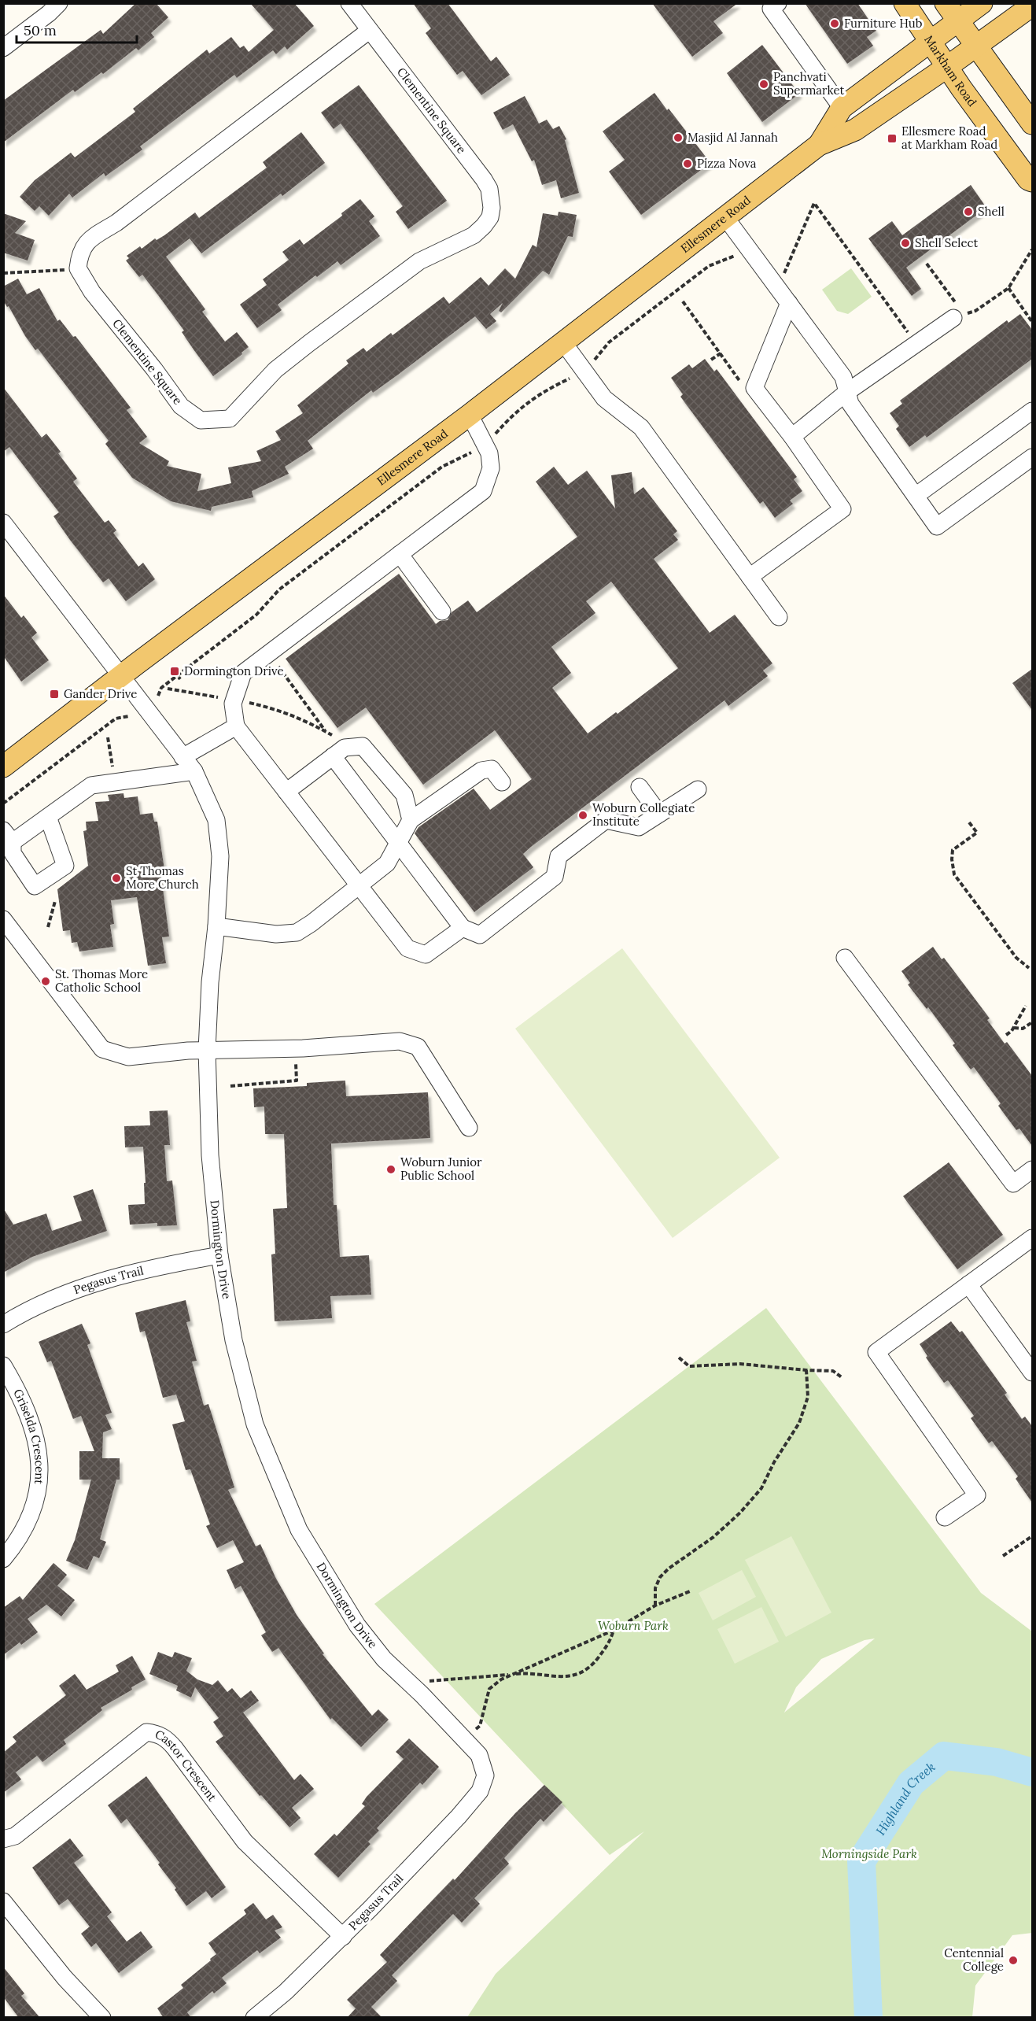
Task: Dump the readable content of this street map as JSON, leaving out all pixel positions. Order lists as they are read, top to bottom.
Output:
{
  "streets": {
    "main road": ["Markham Road", "Ellesmere Road"],
    "street": [
      "Clementine Square",
      "Dormington Drive",
      "Pegasus Trail",
      "Griselda Crescent",
      "Castor Crescent"
    ]
  },
  "crossings": [
    ["Markham Road", "Ellesmere Road"],
    ["Ellesmere Road", "Dormington Drive"],
    ["Dormington Drive", "Pegasus Trail"],
    ["Pegasus Trail", "Castor Crescent"]
  ],
  "water": ["Highland Creek"],
  "parks": ["Woburn Park", "Morningside Park"],
  "places": {
    "other": [
      "Furniture Hub",
      "Panchvati Supermarket",
      "Masjid Al Jannah",
      "Pizza Nova",
      "Shell",
      "Shell Select",
      "Woburn Collegiate Institute",
      "St Thomas More Church",
      "St. Thomas More Catholic School",
      "Woburn Junior Public School",
      "Centennial College"
    ],
    "transit": ["Ellesmere Road at Markham Road", "Dormington Drive", "Gander Drive"]
  },
  "scale_bar": "50 m"
}
